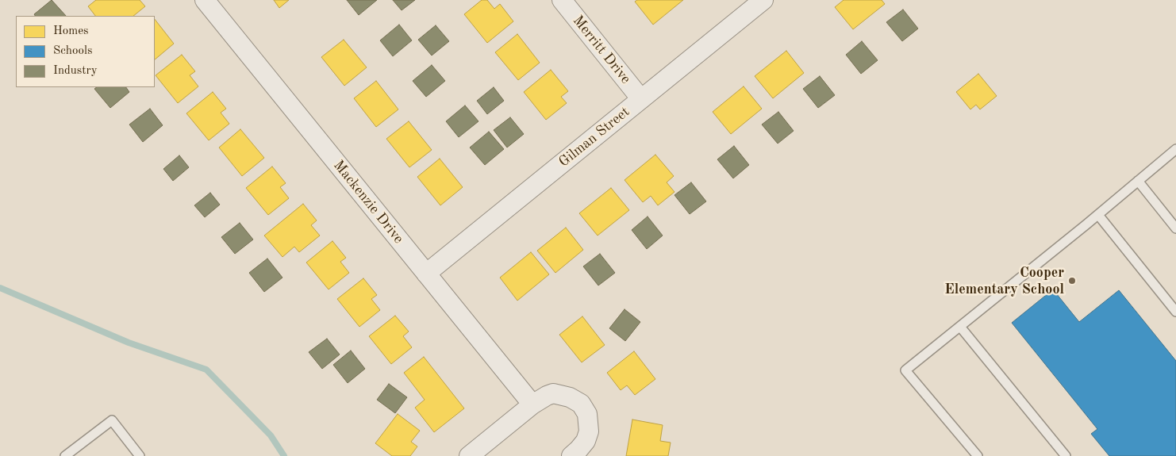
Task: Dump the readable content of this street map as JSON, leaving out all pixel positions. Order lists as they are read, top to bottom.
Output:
{
  "streets": {
    "street": ["Merritt Drive", "Gilman Street", "Mackenzie Drive"]
  },
  "crossings": [
    ["Merritt Drive", "Gilman Street"],
    ["Gilman Street", "Mackenzie Drive"]
  ],
  "places": ["Cooper Elementary School"],
  "legend": ["Homes", "Schools", "Industry"]
}
